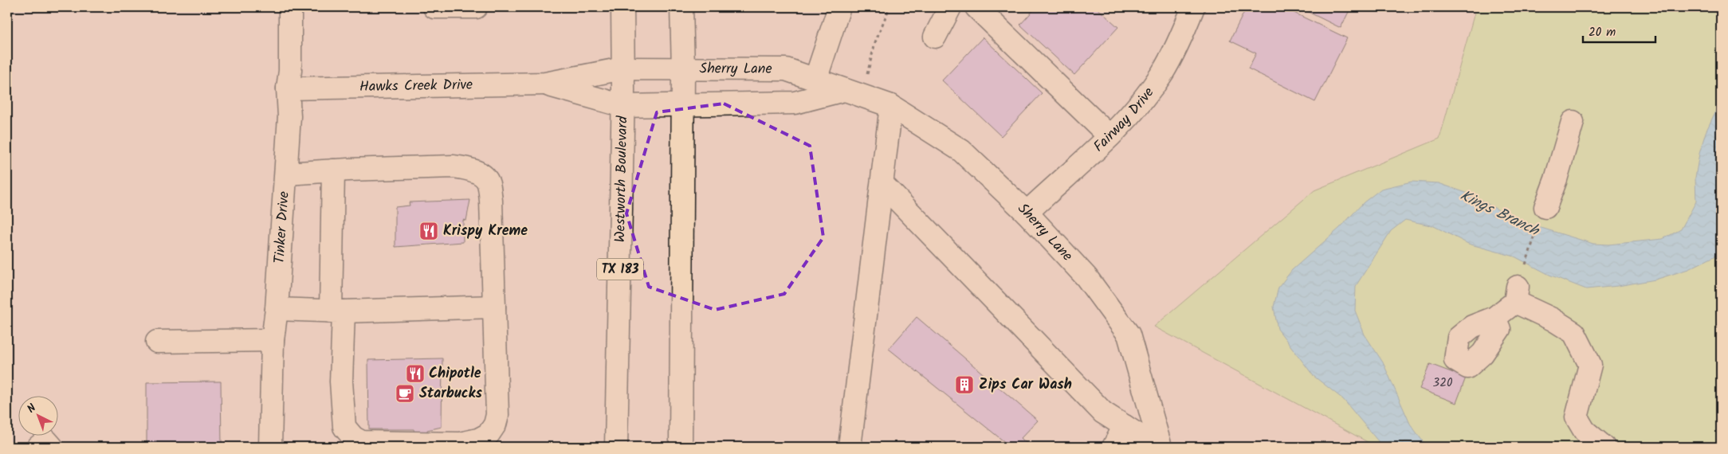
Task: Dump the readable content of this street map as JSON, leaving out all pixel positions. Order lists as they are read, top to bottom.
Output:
{
  "streets": {
    "main road": [
      "Sherry Lane",
      "Hawks Creek Drive",
      "Fairway Drive",
      "Westworth Boulevard",
      "Tinker Drive",
      "TX 183"
    ]
  },
  "crossings": [
    ["Sherry Lane", "Hawks Creek Drive"],
    ["Sherry Lane", "Fairway Drive"],
    ["Sherry Lane", "Westworth Boulevard"],
    ["Hawks Creek Drive", "Westworth Boulevard"],
    ["Hawks Creek Drive", "Tinker Drive"]
  ],
  "water": ["Kings Branch"],
  "places": {
    "restaurant": ["Krispy Kreme", "Chipotle"],
    "building": ["Zips Car Wash"],
    "cafe": ["Starbucks"]
  },
  "house_numbers": ["320"],
  "scale_bar": "20 m",
  "north": "top left"
}
